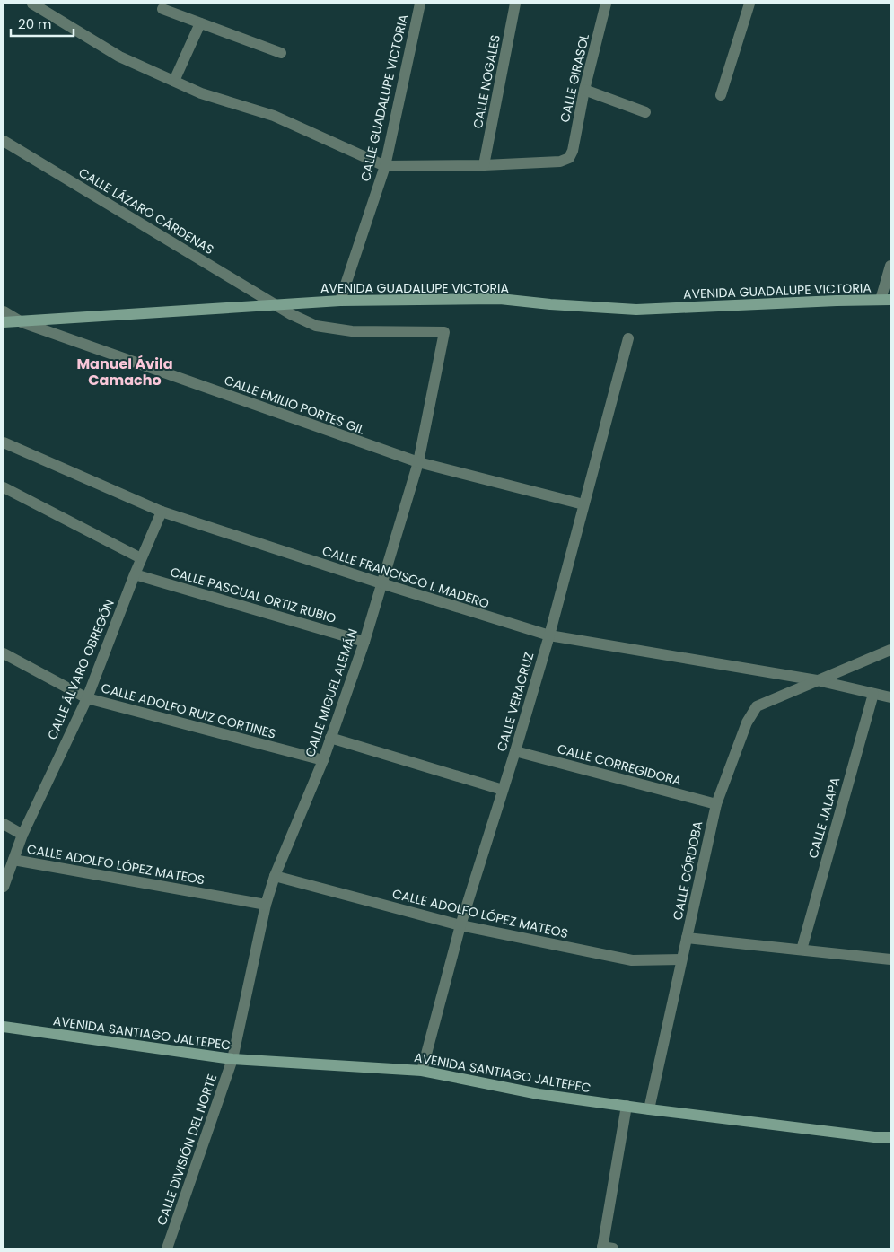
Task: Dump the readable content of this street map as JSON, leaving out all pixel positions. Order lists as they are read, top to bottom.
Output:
{
  "streets": {
    "street": [
      "CALLE GIRASOL",
      "CALLE NOGALES",
      "CALLE GUADALUPE VICTORIA",
      "CALLE LÁZARO CÁRDENAS",
      "AVENIDA GUADALUPE VICTORIA",
      "CALLE EMILIO PORTES GIL",
      "CALLE FRANCISCO I. MADERO",
      "CALLE PASCUAL ORTIZ RUBIO",
      "CALLE ÁLVARO OBREGÓN",
      "CALLE MIGUEL ALEMÁN",
      "CALLE VERACRUZ",
      "CALLE ADOLFO RUIZ CORTINES",
      "CALLE CORREGIDORA",
      "CALLE JALAPA",
      "CALLE ADOLFO LÓPEZ MATEOS",
      "CALLE CÓRDOBA",
      "AVENIDA SANTIAGO JALTEPEC",
      "CALLE DIVISIÓN DEL NORTE"
    ]
  },
  "crossings": [
    ["CALLE GIRASOL", "CALLE NOGALES"],
    ["CALLE GUADALUPE VICTORIA", "AVENIDA GUADALUPE VICTORIA"],
    ["CALLE LÁZARO CÁRDENAS", "AVENIDA GUADALUPE VICTORIA"],
    ["CALLE LÁZARO CÁRDENAS", "CALLE MIGUEL ALEMÁN"],
    ["AVENIDA GUADALUPE VICTORIA", "CALLE EMILIO PORTES GIL"],
    ["CALLE EMILIO PORTES GIL", "CALLE MIGUEL ALEMÁN"],
    ["CALLE EMILIO PORTES GIL", "CALLE VERACRUZ"],
    ["CALLE FRANCISCO I. MADERO", "CALLE ÁLVARO OBREGÓN"],
    ["CALLE FRANCISCO I. MADERO", "CALLE MIGUEL ALEMÁN"],
    ["CALLE FRANCISCO I. MADERO", "CALLE VERACRUZ"],
    ["CALLE FRANCISCO I. MADERO", "CALLE JALAPA"],
    ["CALLE FRANCISCO I. MADERO", "CALLE CÓRDOBA"],
    ["CALLE PASCUAL ORTIZ RUBIO", "CALLE ÁLVARO OBREGÓN"],
    ["CALLE PASCUAL ORTIZ RUBIO", "CALLE MIGUEL ALEMÁN"],
    ["CALLE ÁLVARO OBREGÓN", "CALLE ADOLFO RUIZ CORTINES"],
    ["CALLE ÁLVARO OBREGÓN", "CALLE ADOLFO LÓPEZ MATEOS"],
    ["CALLE MIGUEL ALEMÁN", "CALLE ADOLFO RUIZ CORTINES"],
    ["CALLE MIGUEL ALEMÁN", "CALLE ADOLFO LÓPEZ MATEOS"],
    ["CALLE MIGUEL ALEMÁN", "AVENIDA SANTIAGO JALTEPEC"],
    ["CALLE MIGUEL ALEMÁN", "CALLE DIVISIÓN DEL NORTE"],
    ["CALLE VERACRUZ", "CALLE CORREGIDORA"],
    ["CALLE VERACRUZ", "CALLE ADOLFO LÓPEZ MATEOS"],
    ["CALLE VERACRUZ", "AVENIDA SANTIAGO JALTEPEC"],
    ["CALLE CORREGIDORA", "CALLE CÓRDOBA"],
    ["CALLE ADOLFO LÓPEZ MATEOS", "CALLE CÓRDOBA"],
    ["CALLE CÓRDOBA", "AVENIDA SANTIAGO JALTEPEC"],
    ["AVENIDA SANTIAGO JALTEPEC", "CALLE DIVISIÓN DEL NORTE"]
  ],
  "districts": ["Manuel Ávila Camacho"],
  "scale_bar": "20 m"
}
